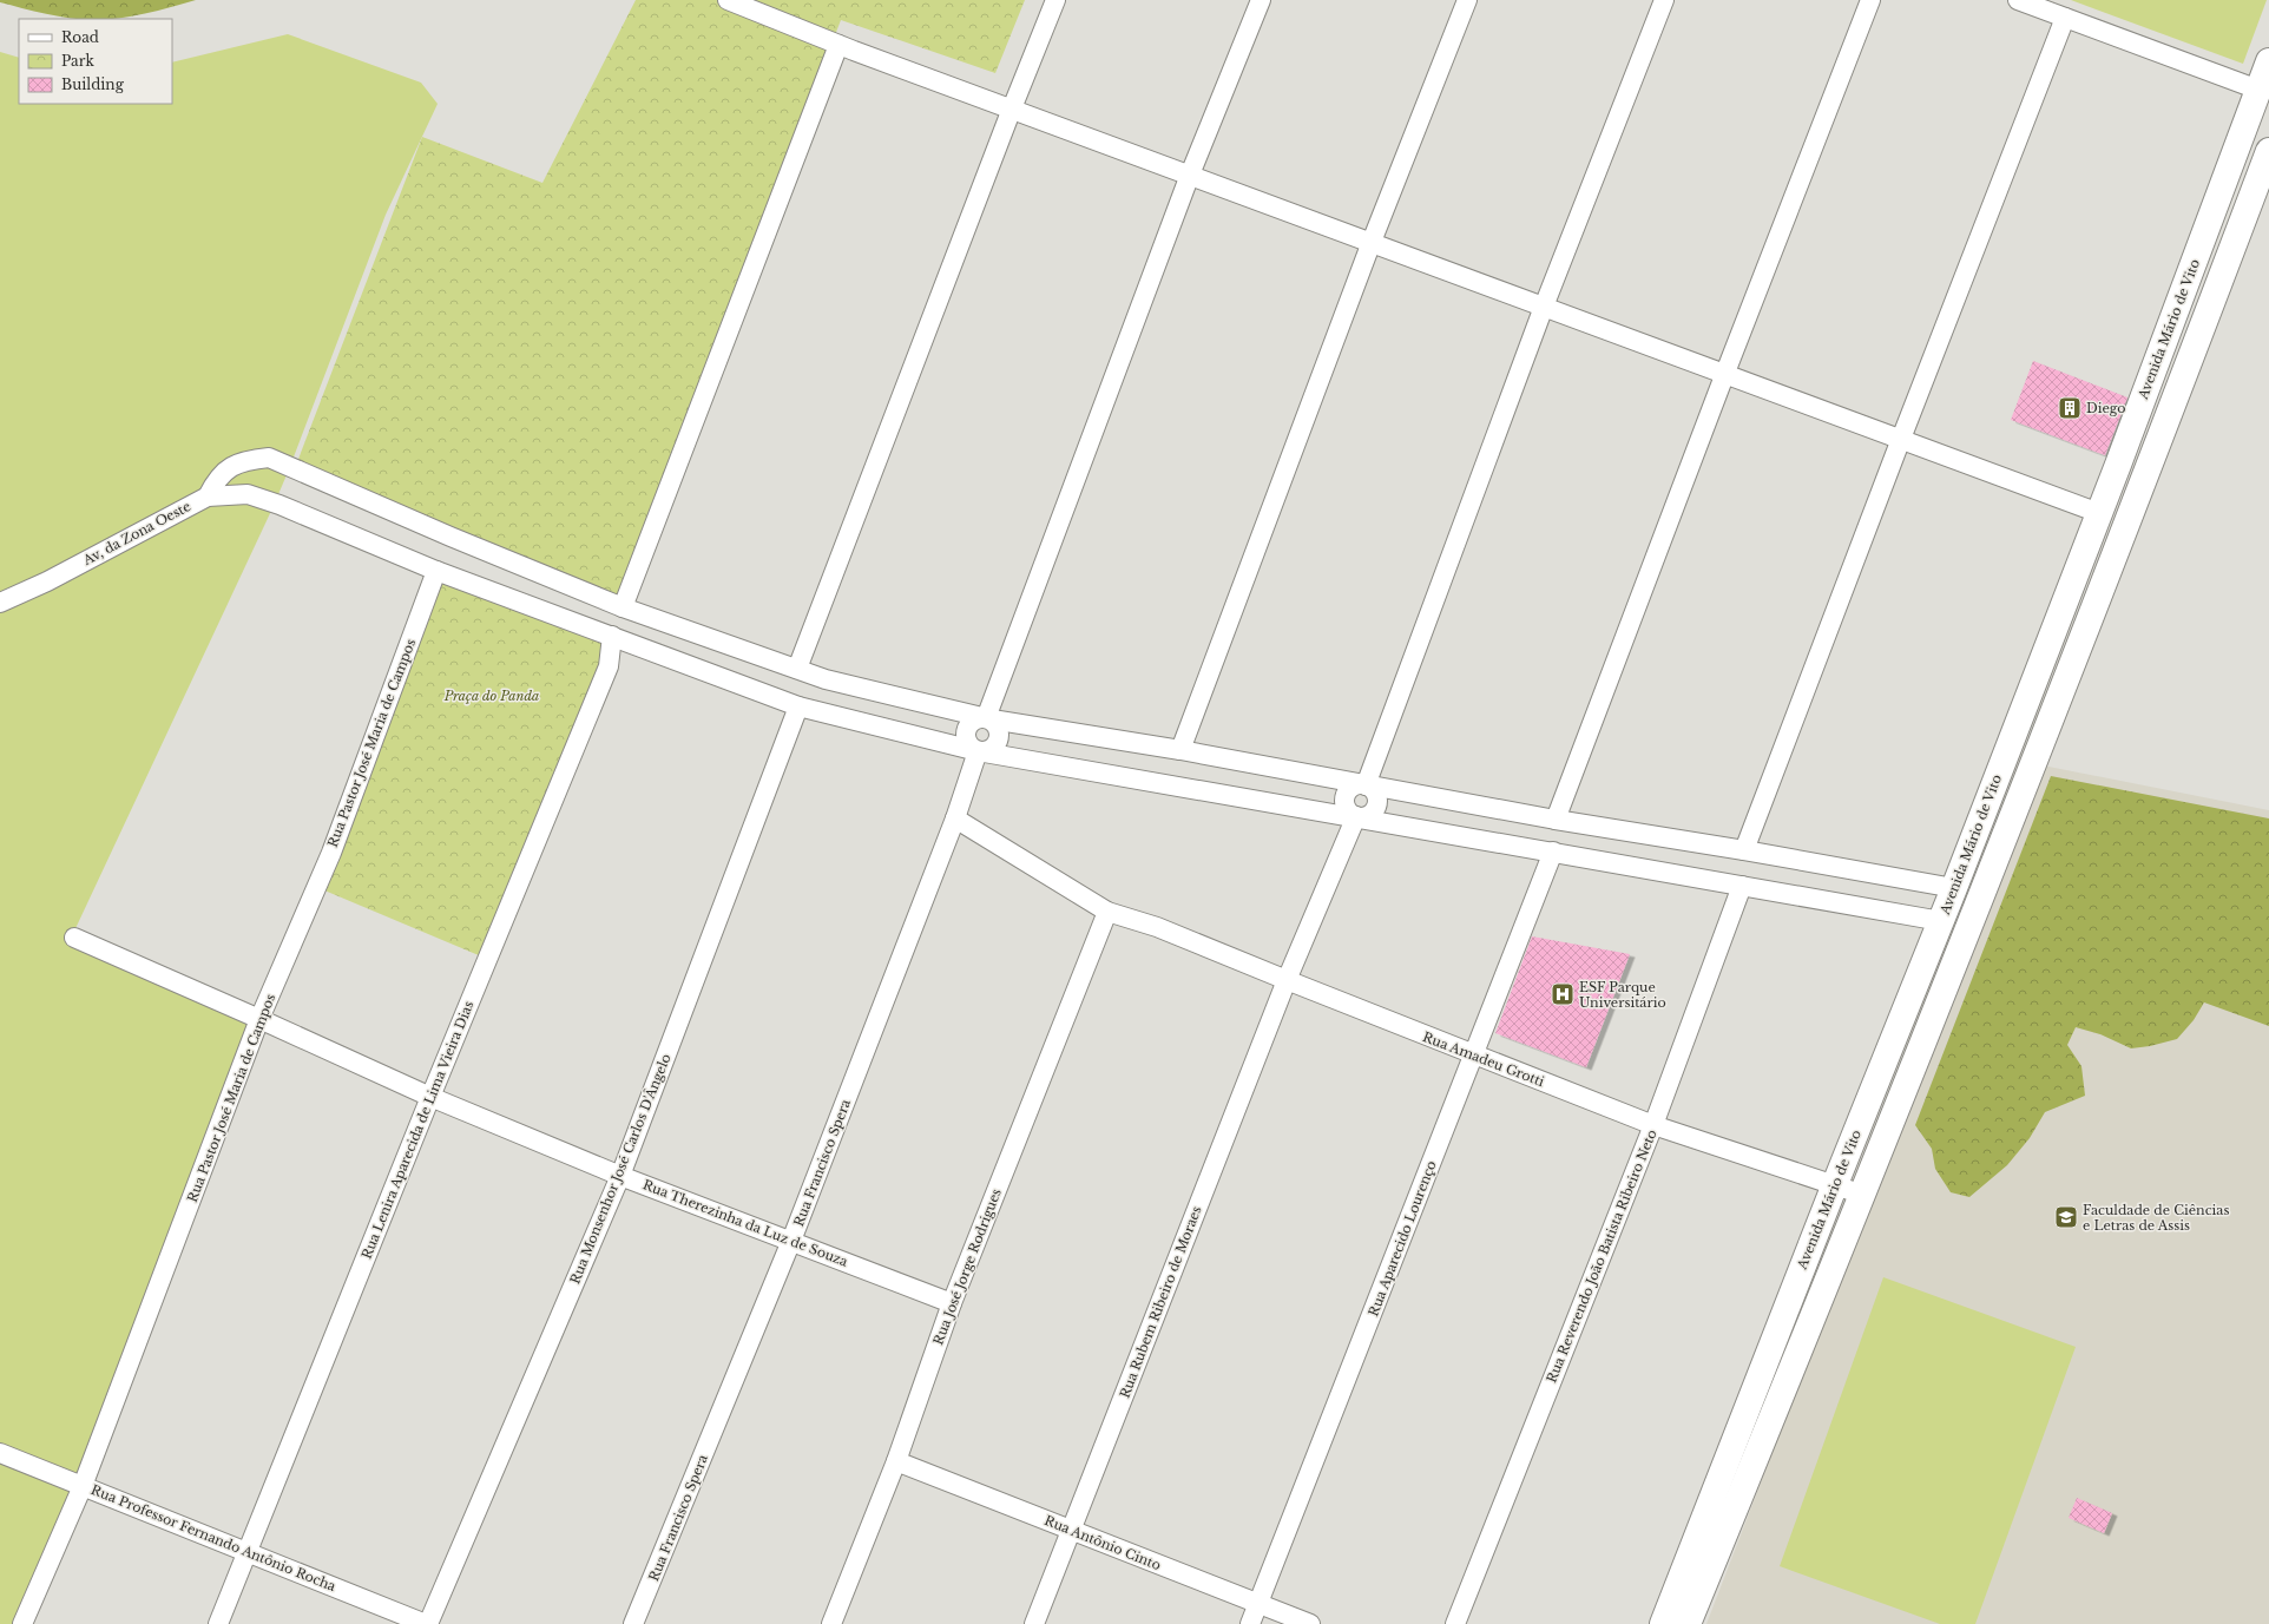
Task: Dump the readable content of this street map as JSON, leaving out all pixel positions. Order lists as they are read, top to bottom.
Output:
{
  "streets": {
    "main road": ["Avenida Mário de Vito"],
    "street": [
      "Av, da Zona Oeste",
      "Rua Pastor José Maria de Campos",
      "Rua Amadeu Grotti",
      "Rua Lenira Aparecida de Lima Vieira Dias",
      "Rua Francisco Spera",
      "Rua Monsenhor José Carlos D'Ângelo",
      "Rua Therezinha da Luz de Souza",
      "Rua Aparecido Lourenço",
      "Rua Reverendo João Batista Ribeiro Neto",
      "Rua José Jorge Rodrigues",
      "Rua Rubem Ribeiro de Moraes",
      "Rua Professor Fernando Antônio Rocha",
      "Rua Antônio Cinto"
    ]
  },
  "crossings": [
    ["Avenida Mário de Vito", "Av, da Zona Oeste"],
    ["Avenida Mário de Vito", "Rua Amadeu Grotti"],
    ["Av, da Zona Oeste", "Rua Pastor José Maria de Campos"],
    ["Av, da Zona Oeste", "Rua Lenira Aparecida de Lima Vieira Dias"],
    ["Av, da Zona Oeste", "Rua Francisco Spera"],
    ["Av, da Zona Oeste", "Rua Monsenhor José Carlos D'Ângelo"],
    ["Av, da Zona Oeste", "Rua Aparecido Lourenço"],
    ["Av, da Zona Oeste", "Rua Reverendo João Batista Ribeiro Neto"],
    ["Av, da Zona Oeste", "Rua Rubem Ribeiro de Moraes"],
    ["Rua Pastor José Maria de Campos", "Rua Therezinha da Luz de Souza"],
    ["Rua Pastor José Maria de Campos", "Rua Professor Fernando Antônio Rocha"],
    ["Rua Amadeu Grotti", "Rua Francisco Spera"],
    ["Rua Amadeu Grotti", "Rua Aparecido Lourenço"],
    ["Rua Amadeu Grotti", "Rua Reverendo João Batista Ribeiro Neto"],
    ["Rua Amadeu Grotti", "Rua José Jorge Rodrigues"],
    ["Rua Amadeu Grotti", "Rua Rubem Ribeiro de Moraes"],
    ["Rua Lenira Aparecida de Lima Vieira Dias", "Rua Therezinha da Luz de Souza"],
    ["Rua Lenira Aparecida de Lima Vieira Dias", "Rua Professor Fernando Antônio Rocha"],
    ["Rua Francisco Spera", "Rua Therezinha da Luz de Souza"],
    ["Rua Monsenhor José Carlos D'Ângelo", "Rua Therezinha da Luz de Souza"],
    ["Rua Monsenhor José Carlos D'Ângelo", "Rua Professor Fernando Antônio Rocha"],
    ["Rua Therezinha da Luz de Souza", "Rua José Jorge Rodrigues"],
    ["Rua Aparecido Lourenço", "Rua Antônio Cinto"],
    ["Rua José Jorge Rodrigues", "Rua Antônio Cinto"],
    ["Rua Rubem Ribeiro de Moraes", "Rua Antônio Cinto"]
  ],
  "parks": ["Praça do Panda"],
  "places": {
    "building": ["Diego"],
    "hospital": ["ESF Parque Universitário"],
    "school or university": ["Faculdade de Ciências e Letras de Assis"]
  },
  "legend": ["Road", "Park", "Building"]
}
